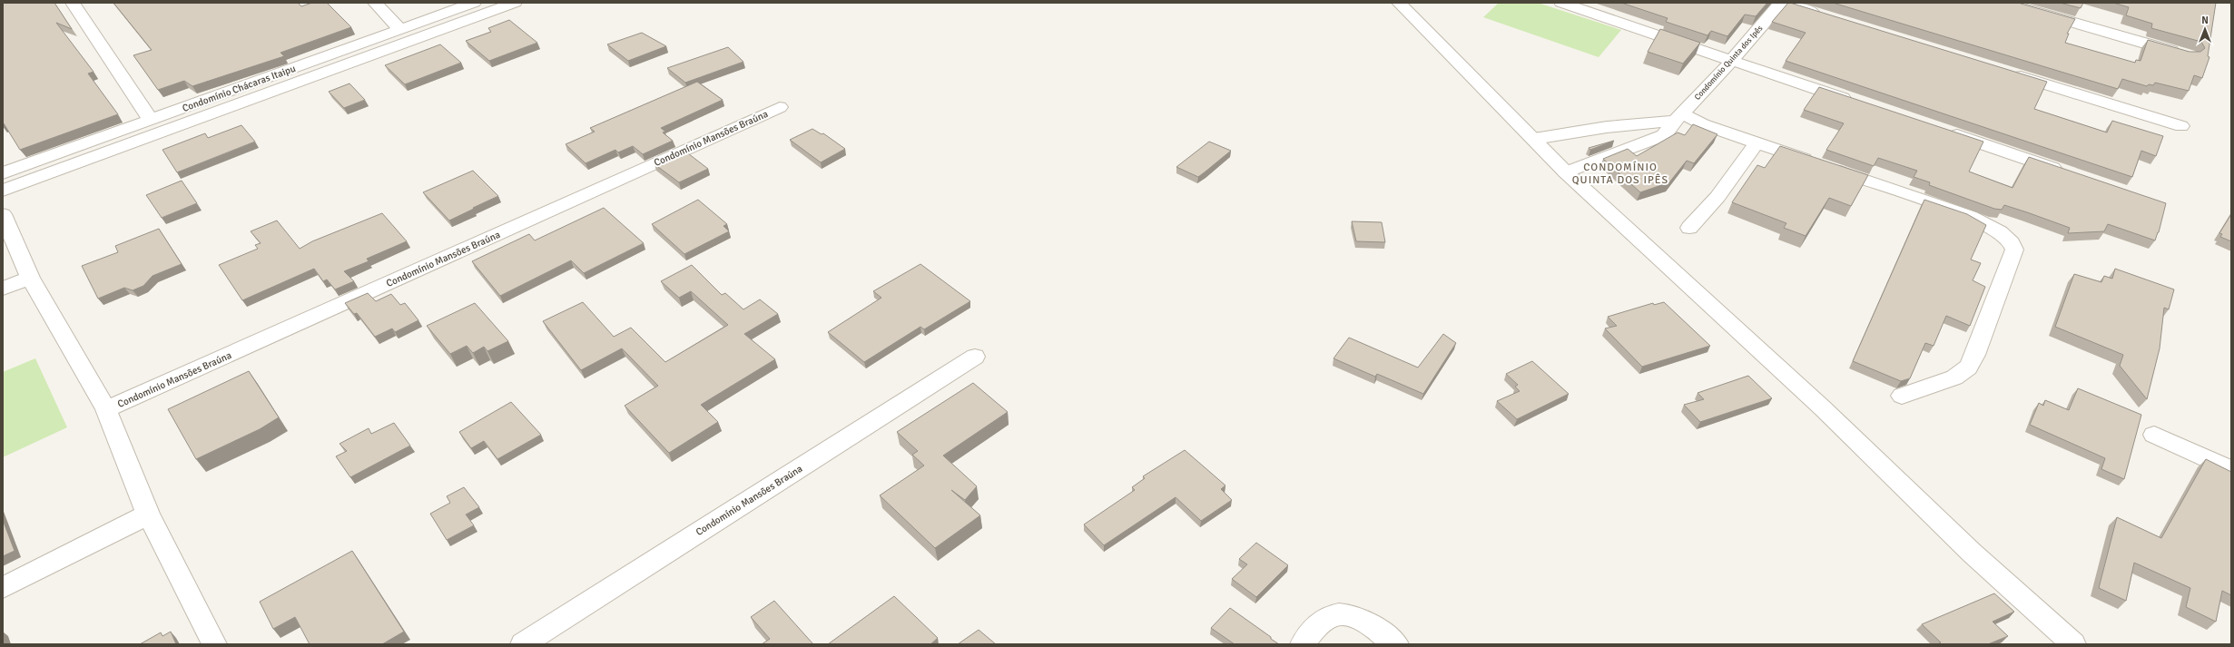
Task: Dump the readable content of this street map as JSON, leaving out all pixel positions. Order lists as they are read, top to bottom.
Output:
{
  "streets": {
    "street": ["Condomínio Quinta dos Ipês", "Condomínio Chácaras Itaipu", "Condomínio Mansões Braúna"]
  },
  "districts": ["CONDOMÍNIO QUINTA DOS IPÊS"],
  "north": "top"
}
